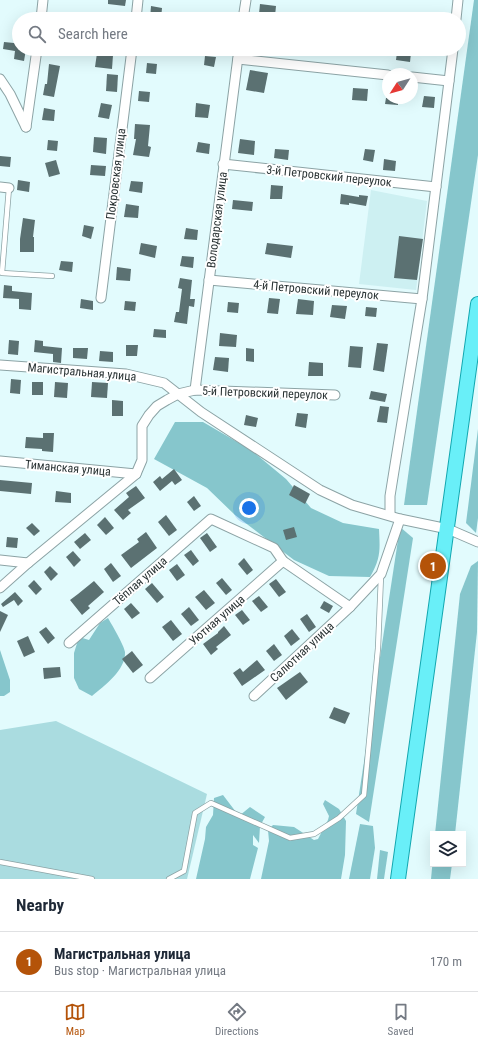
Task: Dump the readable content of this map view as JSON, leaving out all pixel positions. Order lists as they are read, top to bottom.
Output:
{
  "streets": {
    "street": [
      "Покровская улица",
      "3-й Петровский переулок",
      "Володарская улица",
      "4-й Петровский переулок",
      "Магистральная улица",
      "5-й Петровский переулок",
      "Тиманская улица",
      "Тёплая улица",
      "Уютная улица",
      "Салютная улица"
    ]
  },
  "crossings": [
    ["3-й Петровский переулок", "Володарская улица"],
    ["Володарская улица", "4-й Петровский переулок"],
    ["Володарская улица", "5-й Петровский переулок"],
    ["Магистральная улица", "5-й Петровский переулок"],
    ["5-й Петровский переулок", "Тиманская улица"],
    ["Тёплая улица", "Уютная улица"]
  ],
  "north": "bottom left",
  "page": {
    "search": "Search here",
    "pins": "1",
    "heading": "Nearby",
    "list": [
      {
        "mark": "1",
        "name": "Магистральная улица",
        "note": "Bus stop · Магистральная улица",
        "value": "170 m"
      }
    ],
    "nav": ["Map", "Directions", "Saved"]
  }
}
